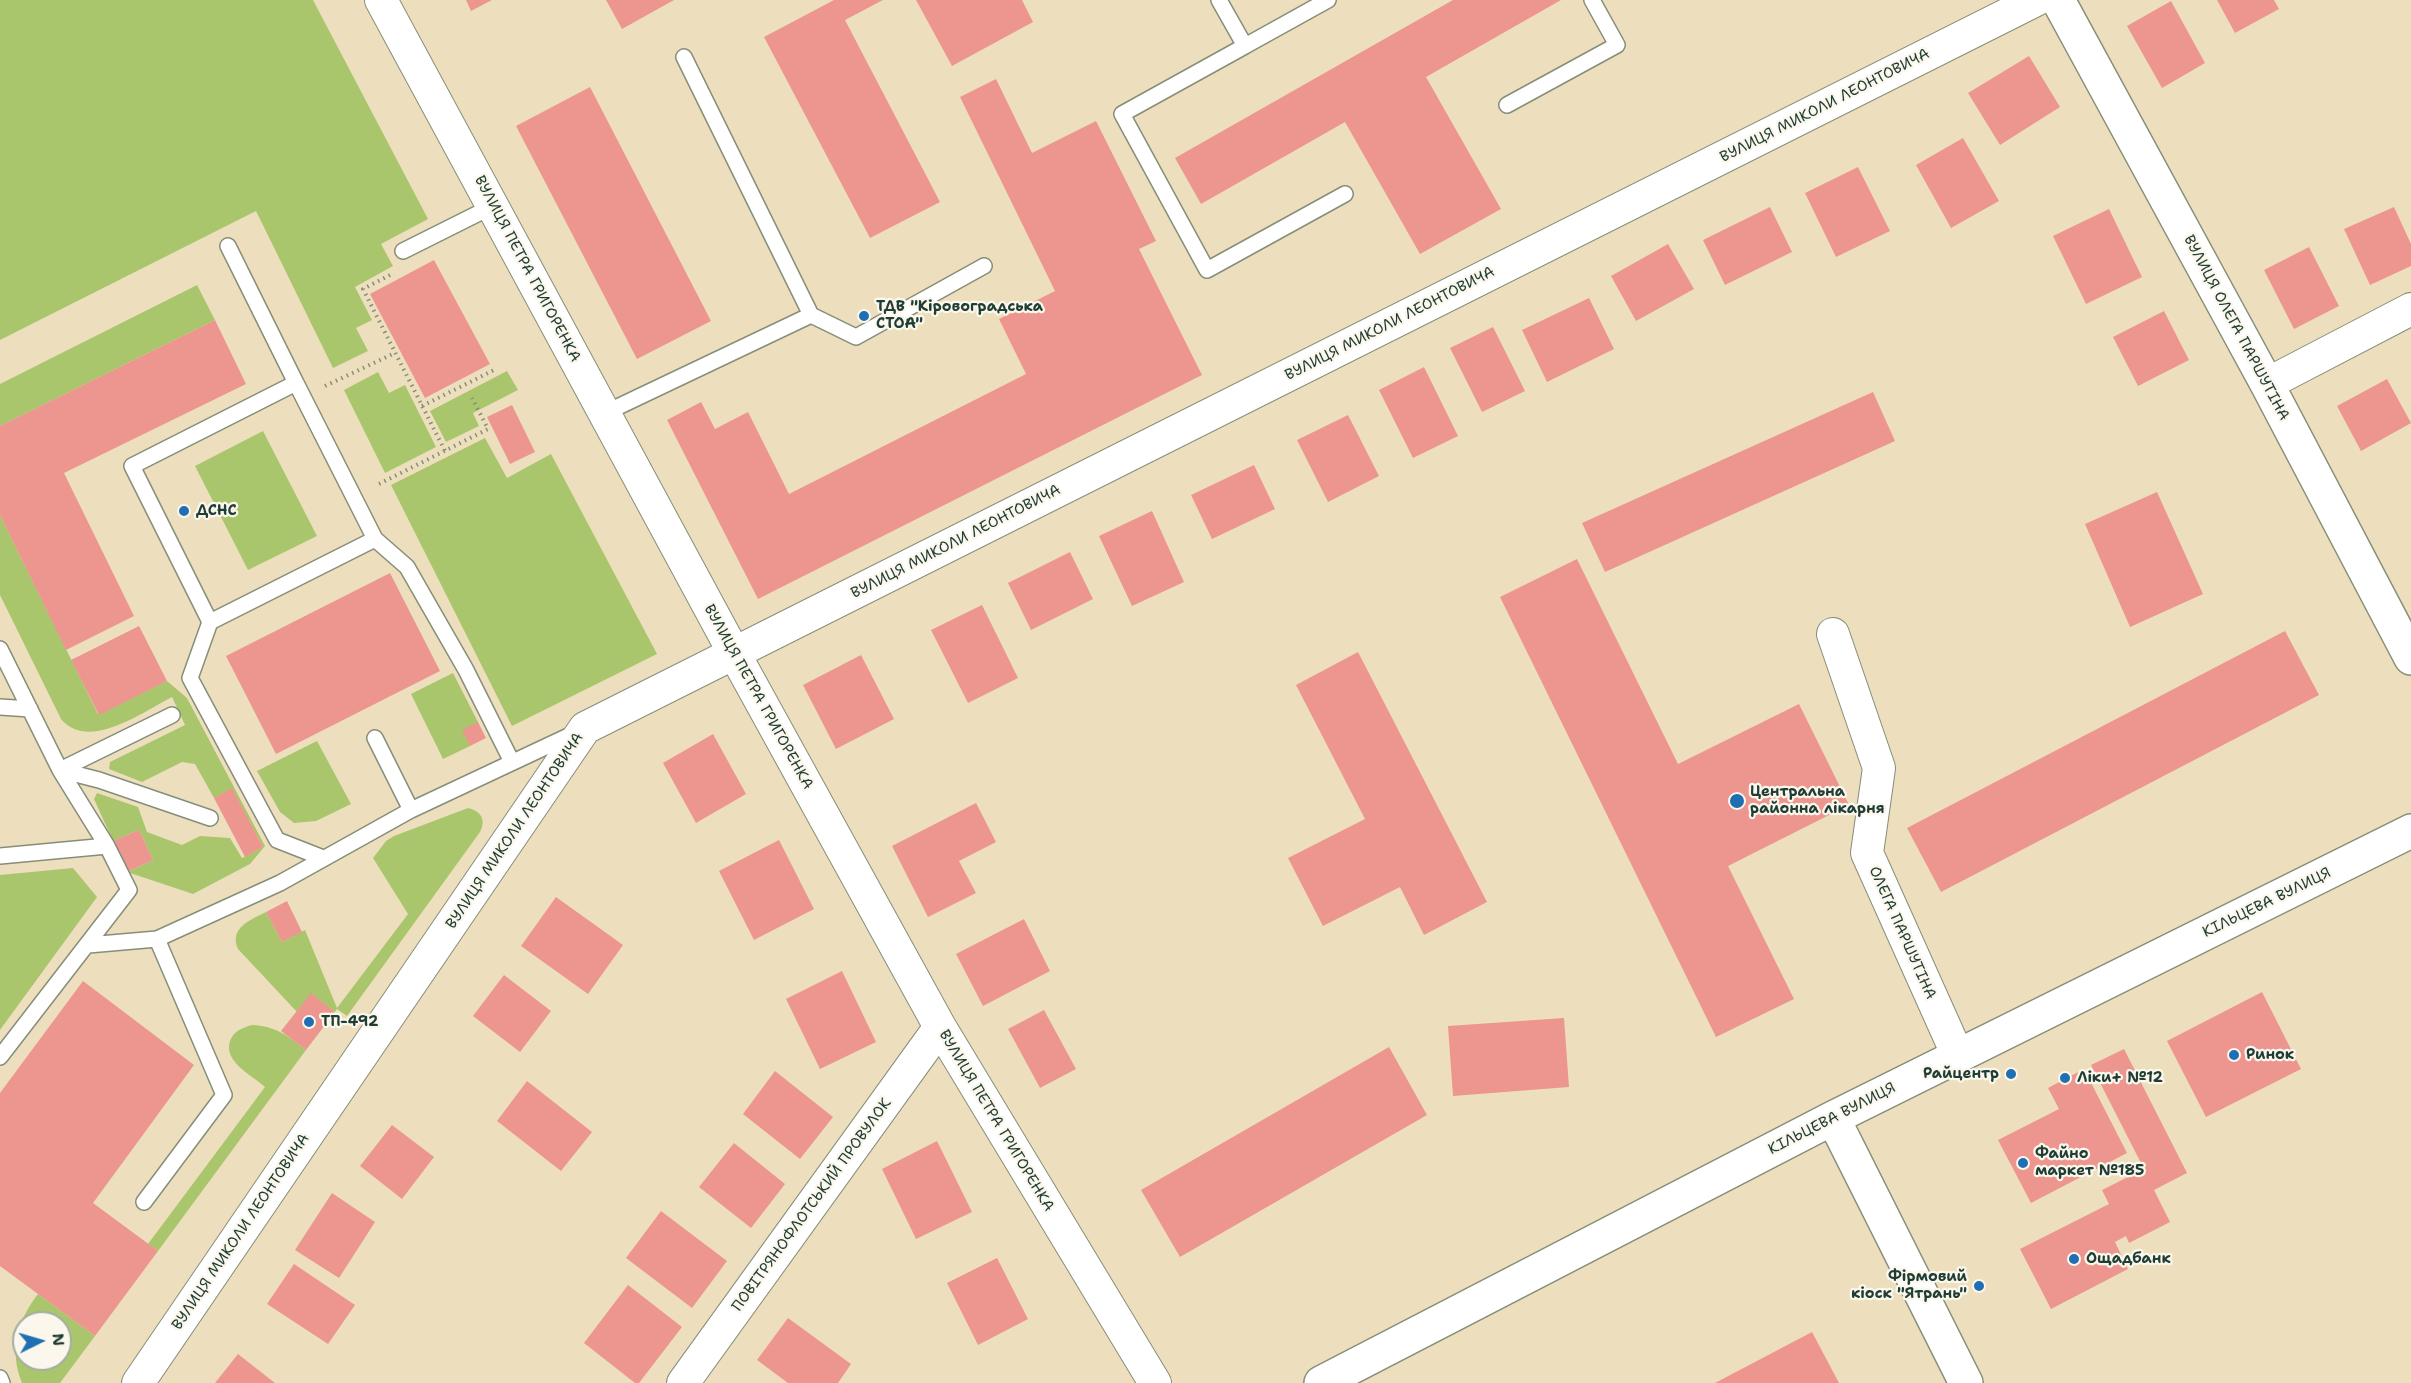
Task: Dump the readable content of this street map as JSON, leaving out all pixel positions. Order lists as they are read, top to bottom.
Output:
{
  "streets": {
    "street": [
      "ВУЛИЦЯ МИКОЛИ ЛЕОНТОВИЧА",
      "ВУЛИЦЯ ПЕТРА ГРИГОРЕНКА",
      "ВУЛИЦЯ ОЛЕГА ПАРШУТІНА",
      "КІЛЬЦЕВА ВУЛИЦЯ",
      "ОЛЕГА ПАРШУТІНА",
      "ПОВІТРЯНОФЛОТСЬКИЙ ПРОВУЛОК"
    ]
  },
  "crossings": [
    ["ВУЛИЦЯ МИКОЛИ ЛЕОНТОВИЧА", "ВУЛИЦЯ ПЕТРА ГРИГОРЕНКА"],
    ["ВУЛИЦЯ ПЕТРА ГРИГОРЕНКА", "ПОВІТРЯНОФЛОТСЬКИЙ ПРОВУЛОК"],
    ["КІЛЬЦЕВА ВУЛИЦЯ", "ОЛЕГА ПАРШУТІНА"]
  ],
  "places": [
    "ТДВ \"Кіровоградська СТОА\"",
    "ДСНС",
    "Центральна районна лікарня",
    "ТП-492",
    "Ринок",
    "Райцентр",
    "Ліки+ №12",
    "Файно маркет №185",
    "Ощадбанк",
    "Фірмовий кіоск \"Ятрань\""
  ],
  "north": "right"
}
